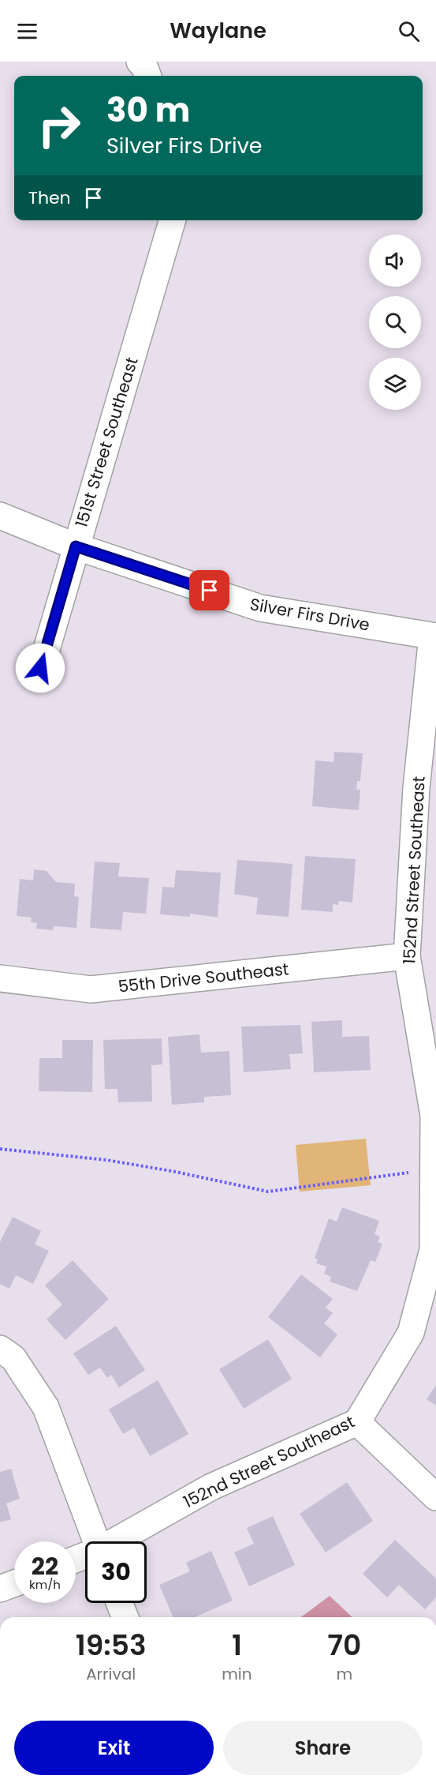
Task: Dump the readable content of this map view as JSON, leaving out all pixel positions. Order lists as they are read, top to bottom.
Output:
{
  "streets": {
    "street": [
      "151st Street Southeast",
      "Silver Firs Drive",
      "152nd Street Southeast",
      "55th Drive Southeast"
    ]
  },
  "crossings": [
    ["151st Street Southeast", "Silver Firs Drive"],
    ["Silver Firs Drive", "152nd Street Southeast"],
    ["152nd Street Southeast", "55th Drive Southeast"]
  ],
  "page": {
    "header": "Waylane",
    "turn": ["30 m", "Silver Firs Drive"],
    "then": "Then",
    "speed": "22 km/h",
    "limit": "30",
    "eta": [
      "19:53",
      "Arrival",
      "1",
      "min",
      "70",
      "m"
    ],
    "buttons": ["Exit", "Share"]
  }
}
